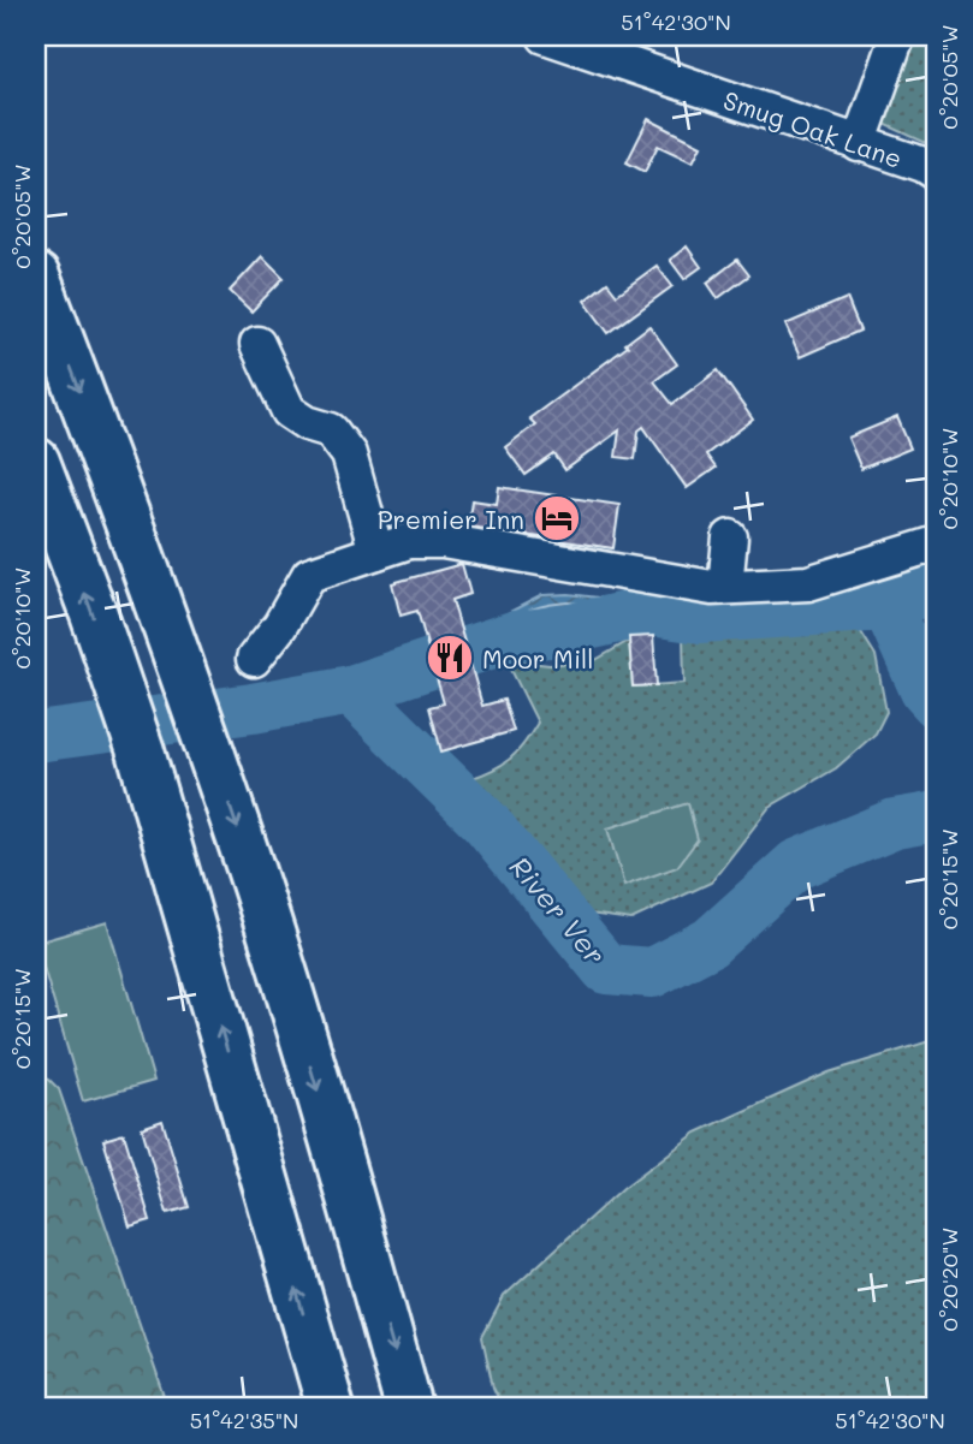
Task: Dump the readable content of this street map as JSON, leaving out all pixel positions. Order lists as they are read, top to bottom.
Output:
{
  "streets": {
    "street": ["Smug Oak Lane"]
  },
  "water": ["River Ver"],
  "places": {
    "hotel": ["Premier Inn"],
    "restaurant": ["Moor Mill"]
  },
  "coordinates": [
    "51°42'30\"N",
    "0°20'05\"W",
    "0°20'10\"W",
    "0°20'15\"W",
    "0°20'20\"W",
    "51°42'35\"N"
  ]
}
